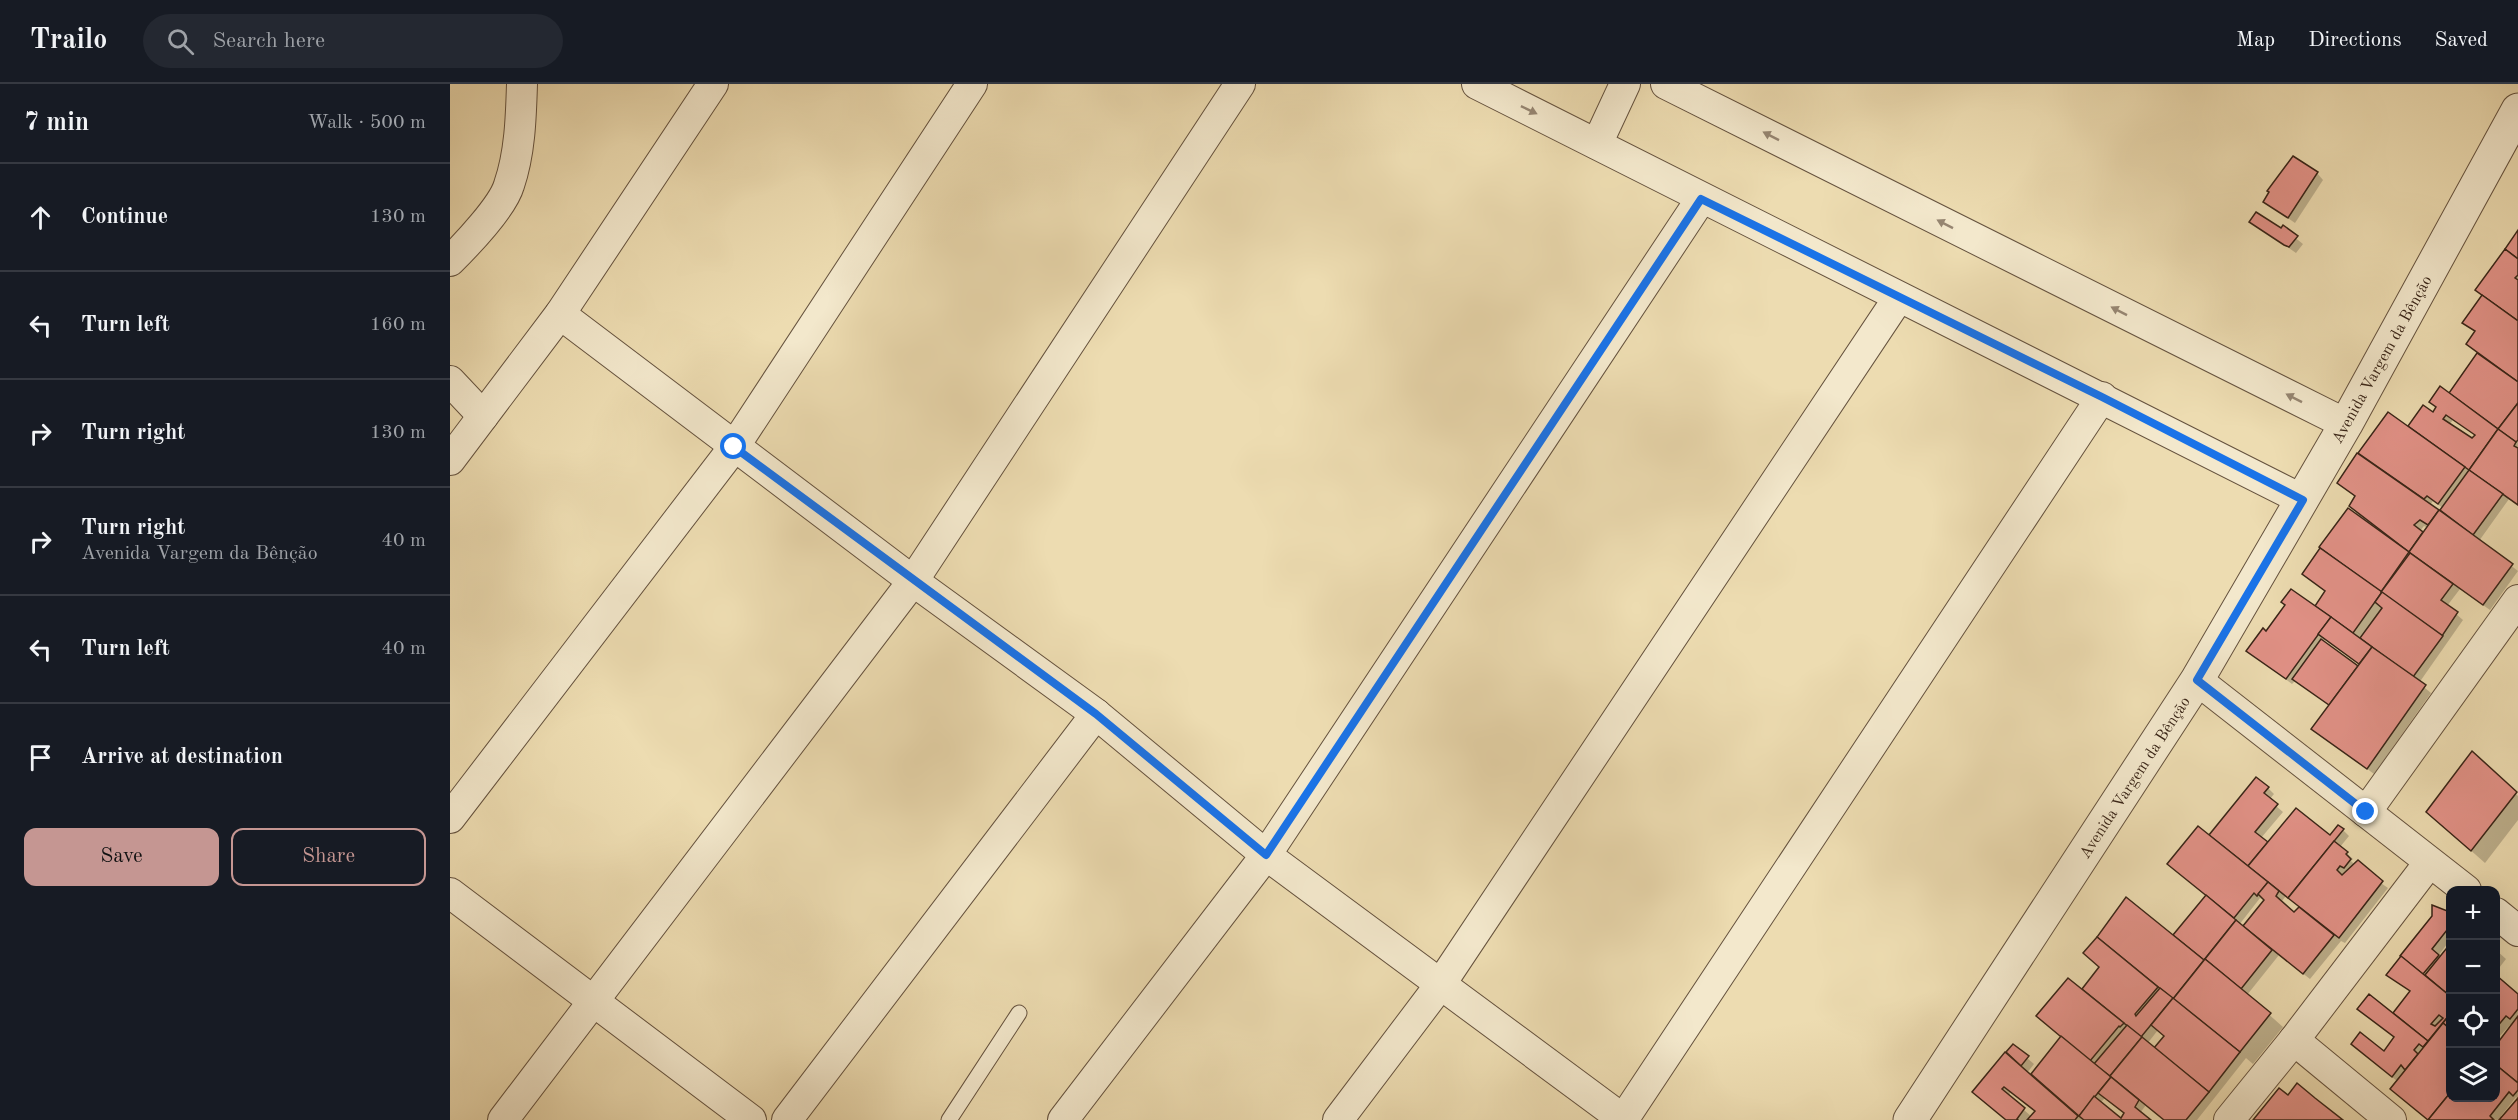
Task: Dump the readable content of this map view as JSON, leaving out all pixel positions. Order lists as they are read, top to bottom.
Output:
{
  "streets": {
    "street": ["Avenida Vargem da Bênção"]
  },
  "page": {
    "header": "Trailo",
    "search": "Search here",
    "nav": ["Map", "Directions", "Saved"],
    "heading": ["7 min", "Walk · 500 m"],
    "list": [
      ["Continue", "130 m"],
      ["Turn left", "160 m"],
      ["Turn right", "130 m"],
      ["Turn right", "Avenida Vargem da Bênção", "40 m"],
      ["Turn left", "40 m"],
      "Arrive at destination"
    ],
    "buttons": ["Save", "Share"],
    "map_buttons": ["+", "−"]
  }
}
